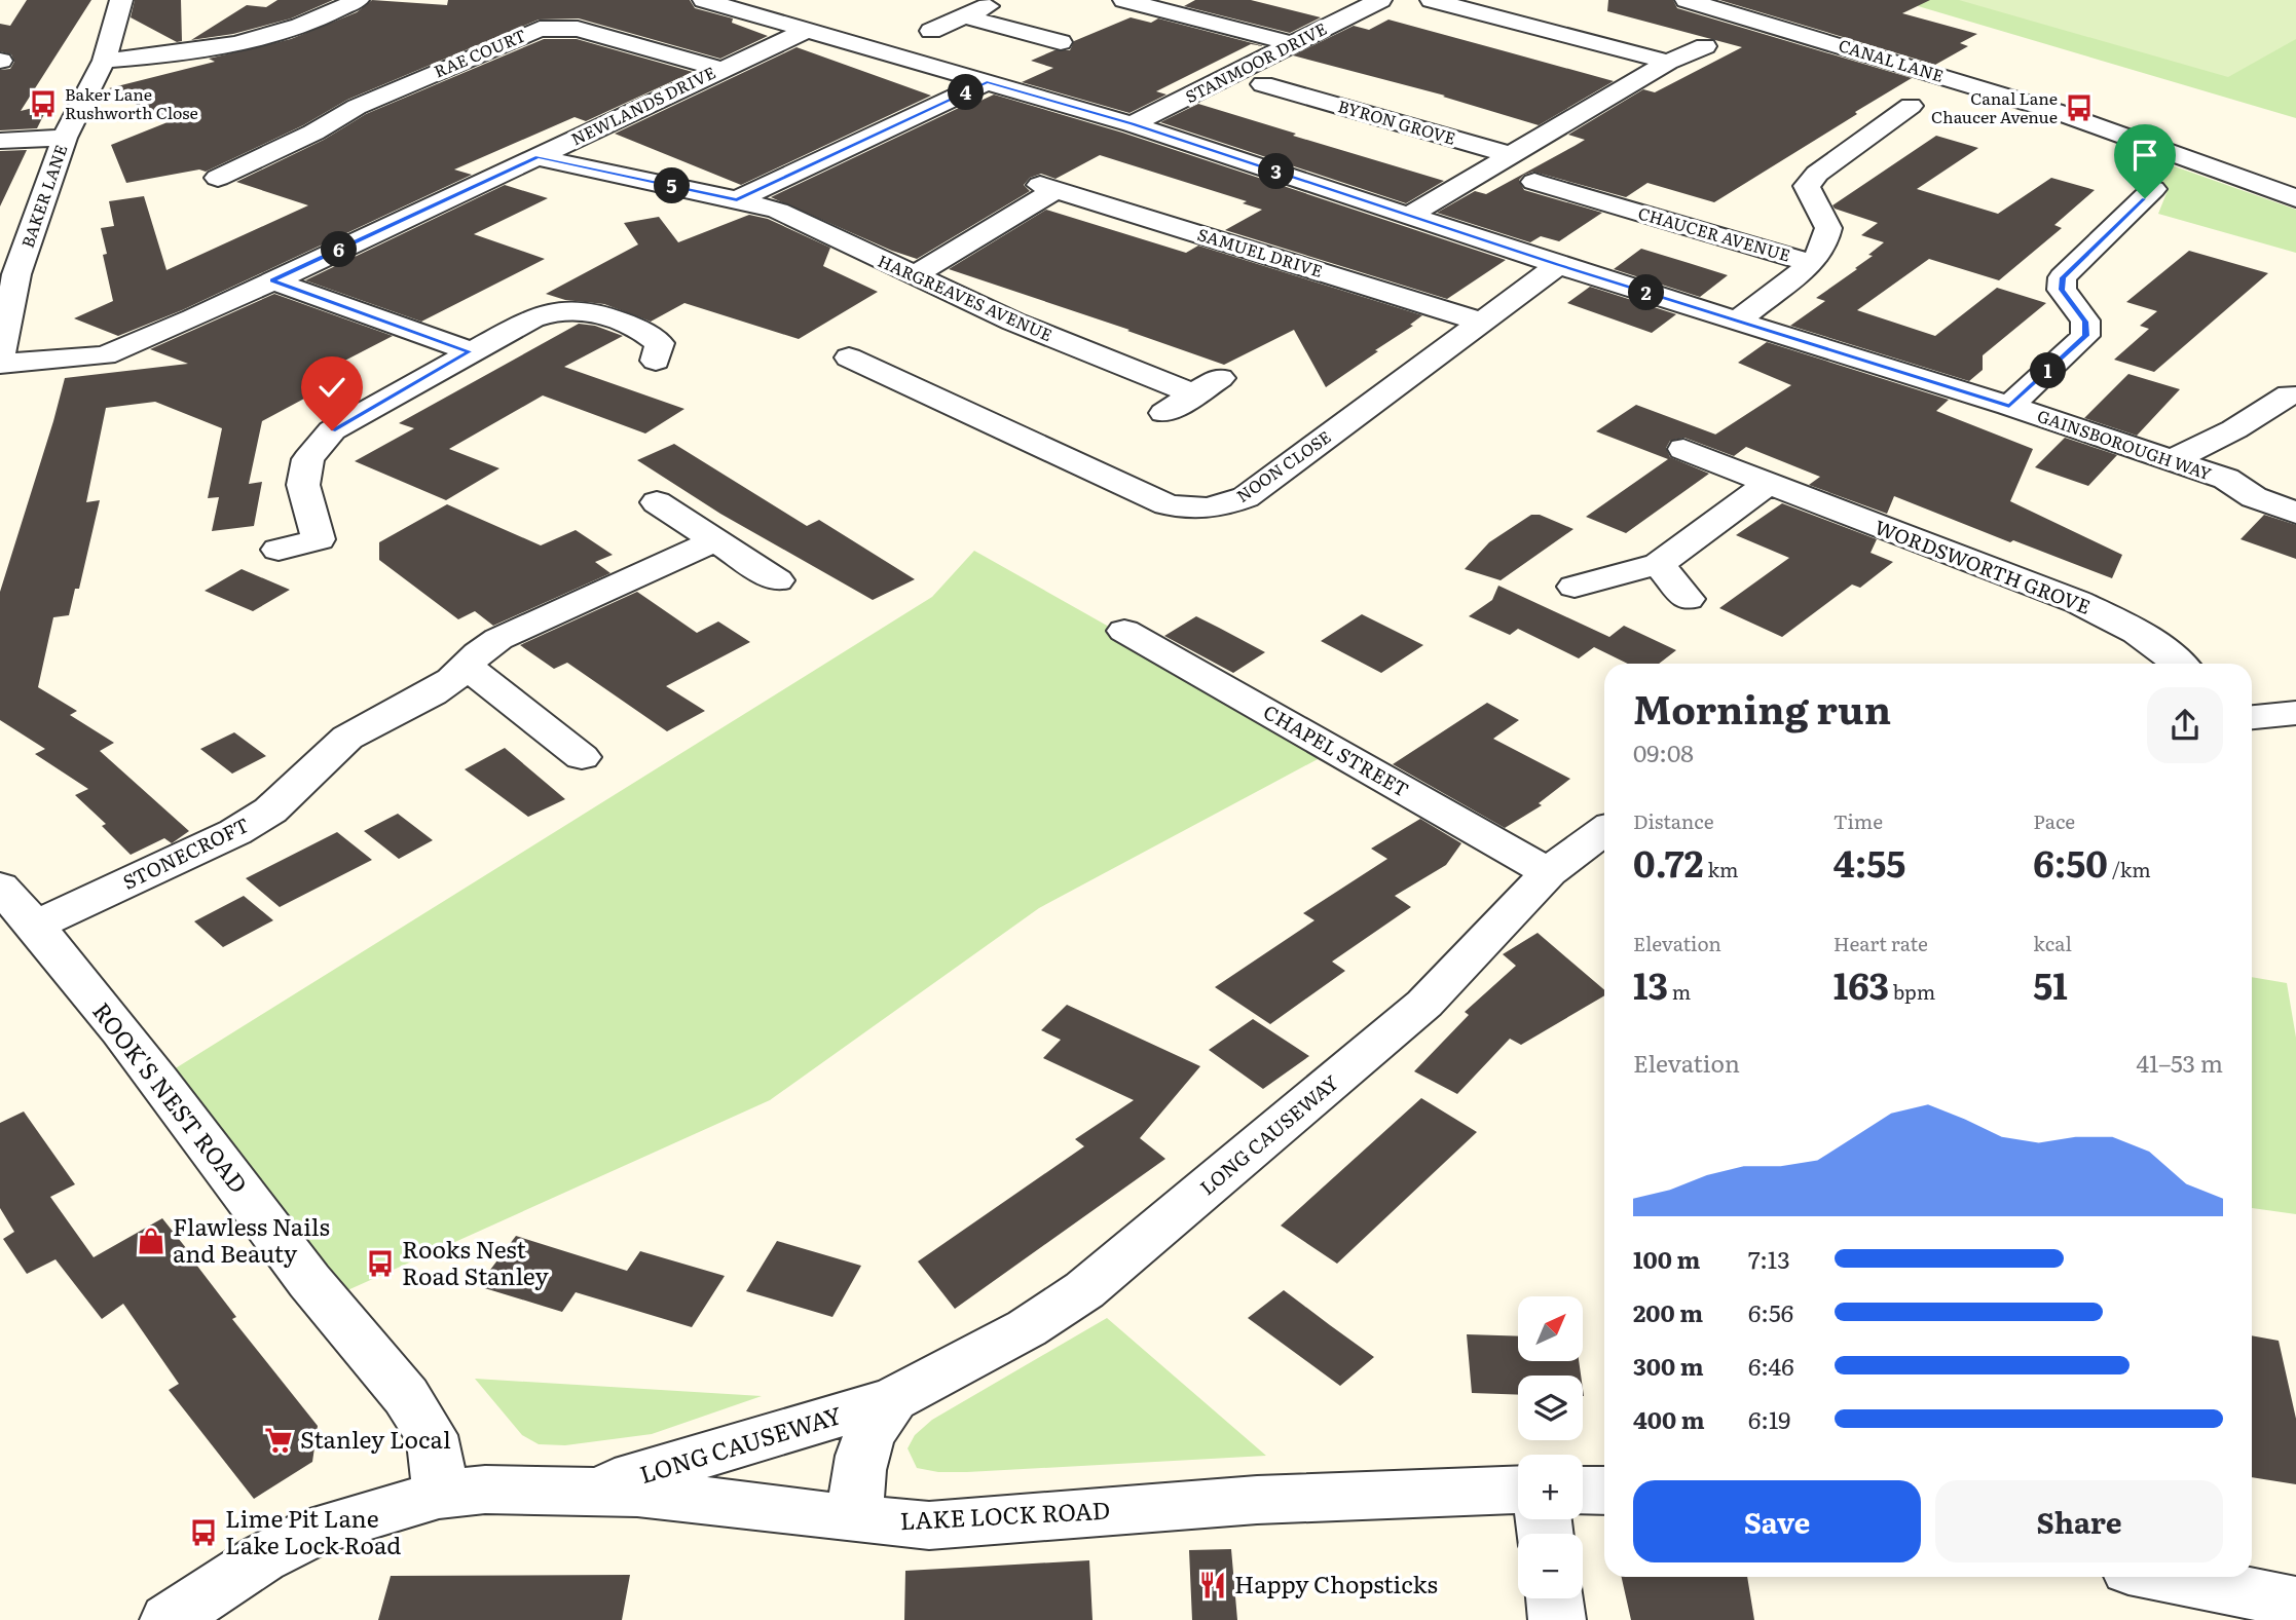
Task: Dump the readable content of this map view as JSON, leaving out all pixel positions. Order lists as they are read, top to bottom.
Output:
{
  "streets": {
    "street": [
      "RAE COURT",
      "CANAL LANE",
      "STANMOOR DRIVE",
      "NEWLANDS DRIVE",
      "BYRON GROVE",
      "BAKER LANE",
      "CHAUCER AVENUE",
      "SAMUEL DRIVE",
      "HARGREAVES AVENUE",
      "GAINSBOROUGH WAY",
      "NOON CLOSE",
      "WORDSWORTH GROVE",
      "CHAPEL STREET",
      "STONECROFT",
      "ROOK'S NEST ROAD",
      "LONG CAUSEWAY",
      "LAKE LOCK ROAD"
    ]
  },
  "crossings": [
    ["RAE COURT", "NEWLANDS DRIVE"],
    ["STANMOOR DRIVE", "GAINSBOROUGH WAY"],
    ["NEWLANDS DRIVE", "HARGREAVES AVENUE"],
    ["NEWLANDS DRIVE", "GAINSBOROUGH WAY"],
    ["CHAUCER AVENUE", "GAINSBOROUGH WAY"],
    ["SAMUEL DRIVE", "HARGREAVES AVENUE"],
    ["SAMUEL DRIVE", "NOON CLOSE"],
    ["GAINSBOROUGH WAY", "NOON CLOSE"],
    ["CHAPEL STREET", "LONG CAUSEWAY"],
    ["STONECROFT", "ROOK'S NEST ROAD"],
    ["ROOK'S NEST ROAD", "LAKE LOCK ROAD"],
    ["LONG CAUSEWAY", "LAKE LOCK ROAD"]
  ],
  "places": {
    "bus stop": [
      "Baker Lane Rushworth Close",
      "Canal Lane Chaucer Avenue",
      "Rooks Nest Road Stanley",
      "Lime Pit Lane Lake Lock Road"
    ],
    "shop": ["Flawless Nails and Beauty"],
    "supermarket": ["Stanley Local"],
    "restaurant": ["Happy Chopsticks"]
  },
  "north": "top right",
  "page": {
    "pins": [
      "4",
      "3",
      "5",
      "6",
      "2",
      "1"
    ],
    "heading": ["Morning run", "09:08"],
    "stats": [
      ["Distance", "0.72 km"],
      ["Time", "4:55"],
      ["Pace", "6:50 /km"],
      ["Elevation", "13 m"],
      ["Heart rate", "163 bpm"],
      ["kcal", "51"]
    ],
    "chart": ["Elevation", "41–53 m"],
    "list": [
      {
        "name": "100 m",
        "note": "7:13"
      },
      {
        "name": "200 m",
        "note": "6:56"
      },
      {
        "name": "300 m",
        "note": "6:46"
      },
      {
        "name": "400 m",
        "note": "6:19"
      }
    ],
    "map_buttons": ["+", "−"],
    "buttons": ["Save", "Share"]
  }
}
